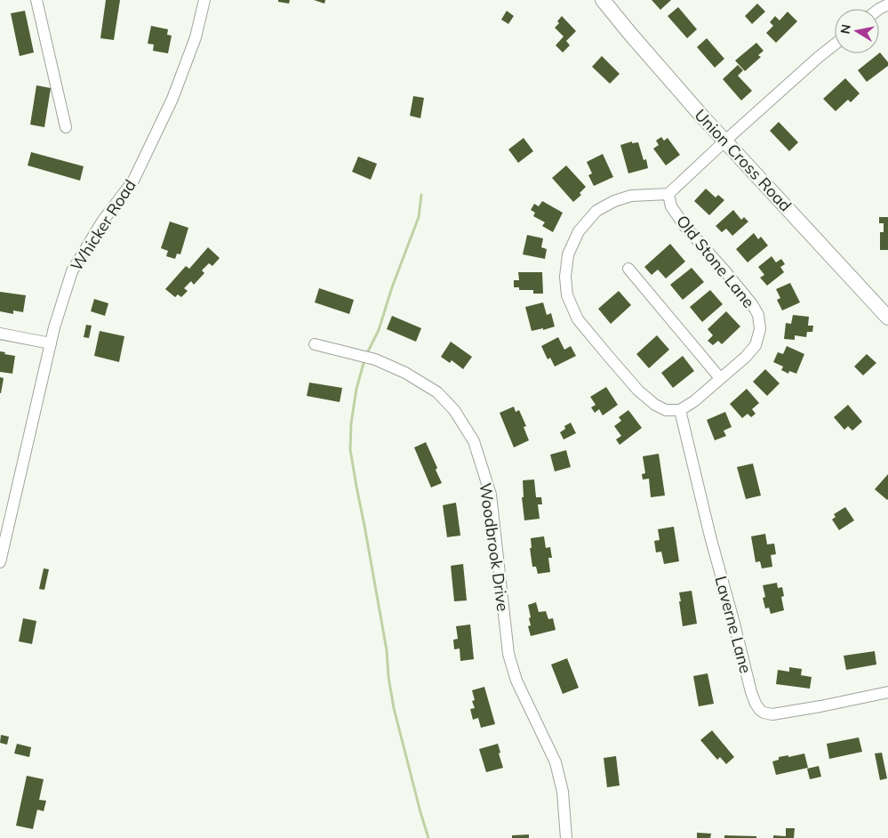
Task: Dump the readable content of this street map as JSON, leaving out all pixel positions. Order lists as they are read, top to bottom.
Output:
{
  "streets": {
    "main road": ["Union Cross Road"],
    "street": [
      "Whicker Road",
      "Old Stone Lane",
      "Woodbrook Drive",
      "Laverne Lane"
    ]
  },
  "crossings": [
    ["Old Stone Lane", "Laverne Lane"]
  ],
  "north": "left"
}
